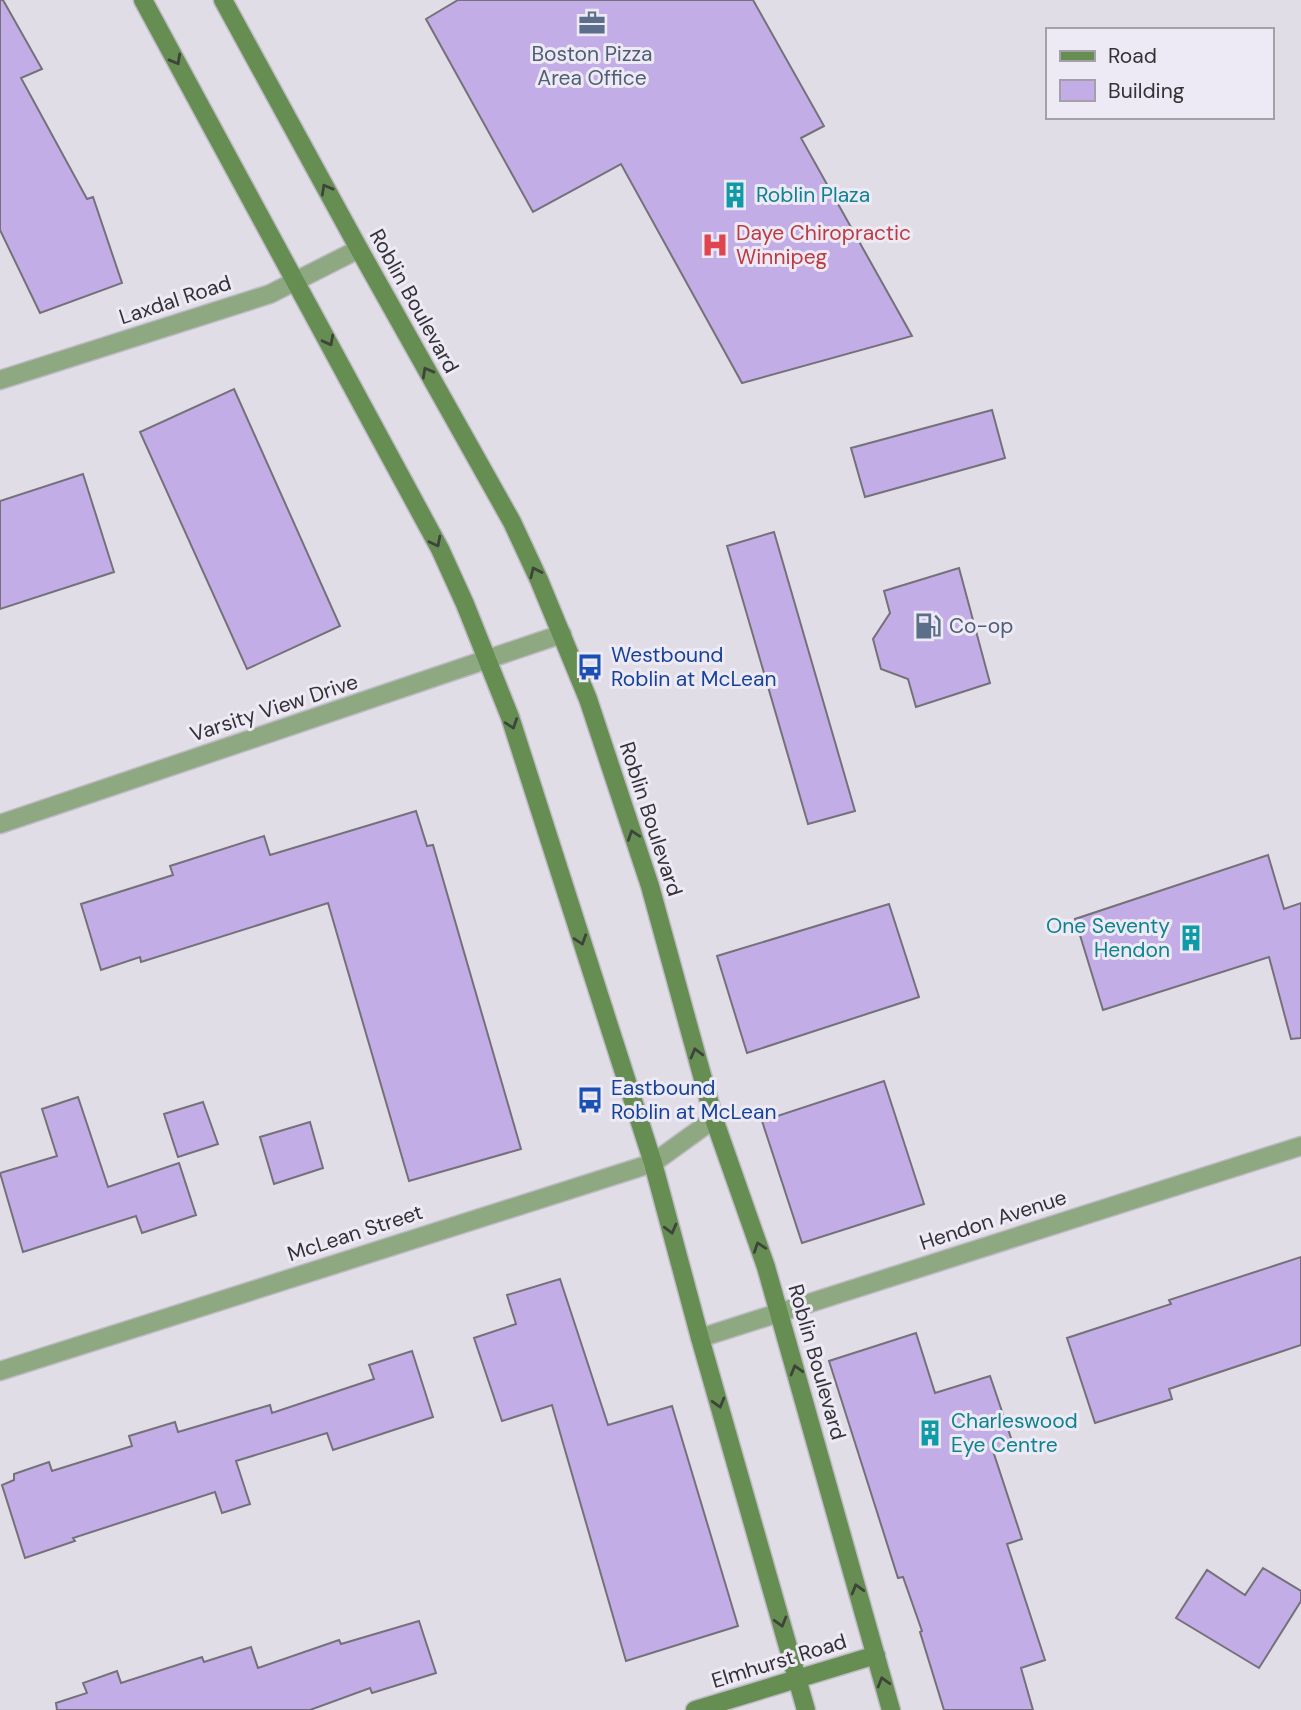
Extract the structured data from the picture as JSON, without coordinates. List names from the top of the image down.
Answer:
{
  "streets": {
    "main road": ["Roblin Boulevard", "Elmhurst Road"],
    "street": [
      "Laxdal Road",
      "Varsity View Drive",
      "Hendon Avenue",
      "McLean Street"
    ]
  },
  "crossings": [
    ["Laxdal Road", "Roblin Boulevard"],
    ["Roblin Boulevard", "Varsity View Drive"],
    ["Roblin Boulevard", "Hendon Avenue"],
    ["Roblin Boulevard", "McLean Street"],
    ["Roblin Boulevard", "Elmhurst Road"]
  ],
  "places": {
    "office": ["Boston Pizza Area Office"],
    "building": ["Roblin Plaza", "One Seventy Hendon", "Charleswood Eye Centre"],
    "hospital": ["Daye Chiropractic Winnipeg"],
    "fuel station": ["Co-op"],
    "bus stop": ["Westbound Roblin at McLean", "Eastbound Roblin at McLean"]
  },
  "legend": ["Road", "Building"]
}
